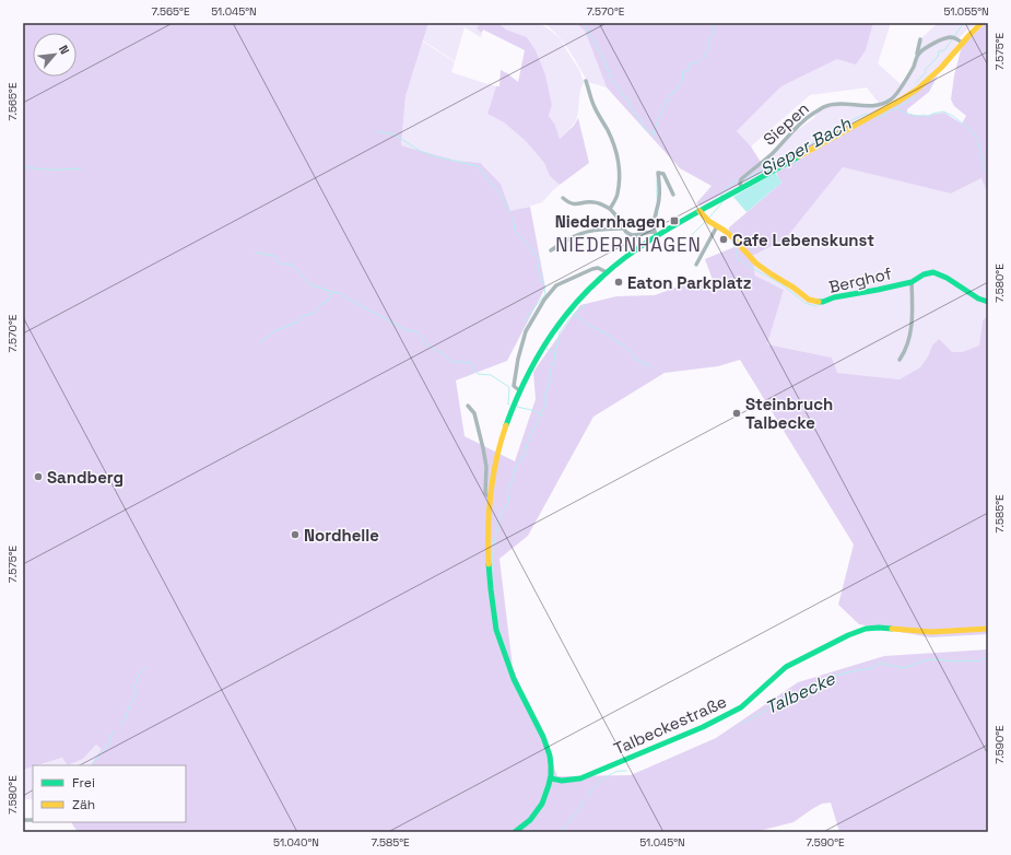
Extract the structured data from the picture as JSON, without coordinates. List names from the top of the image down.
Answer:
{
  "streets": {
    "main road": ["Berghof", "Talbeckestraße"],
    "street": ["Siepen"]
  },
  "districts": ["NIEDERNHAGEN"],
  "water": ["Sieper Bach", "Talbecke"],
  "places": {
    "transit": ["Niedernhagen"],
    "other": [
      "Cafe Lebenskunst",
      "Eaton Parkplatz",
      "Steinbruch Talbecke",
      "Sandberg",
      "Nordhelle"
    ]
  },
  "legend": ["Frei", "Zäh"],
  "north": "top right",
  "coordinates": [
    "7.565°E",
    "51.045°N",
    "7.570°E",
    "51.055°N",
    "7.575°E",
    "7.580°E",
    "7.585°E",
    "7.590°E",
    "51.040°N"
  ]
}
